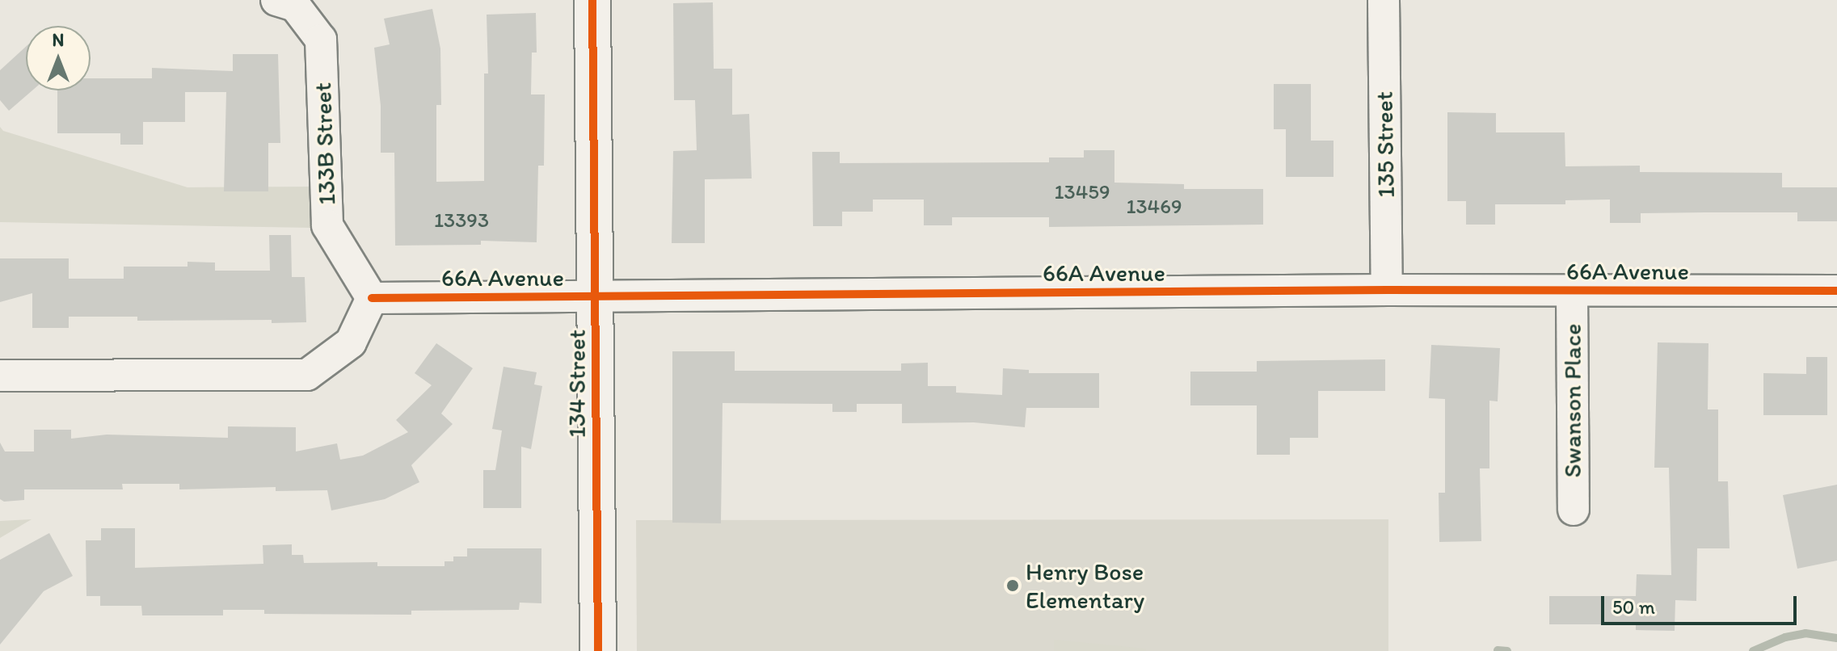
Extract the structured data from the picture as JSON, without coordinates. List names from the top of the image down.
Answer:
{
  "streets": {
    "street": [
      "133B Street",
      "135 Street",
      "66A Avenue",
      "134 Street",
      "Swanson Place"
    ]
  },
  "crossings": [
    ["133B Street", "66A Avenue"],
    ["135 Street", "66A Avenue"],
    ["66A Avenue", "134 Street"],
    ["66A Avenue", "Swanson Place"]
  ],
  "places": ["Henry Bose Elementary"],
  "house_numbers": ["13459", "13469", "13393"],
  "scale_bar": "50 m",
  "north": "top"
}
